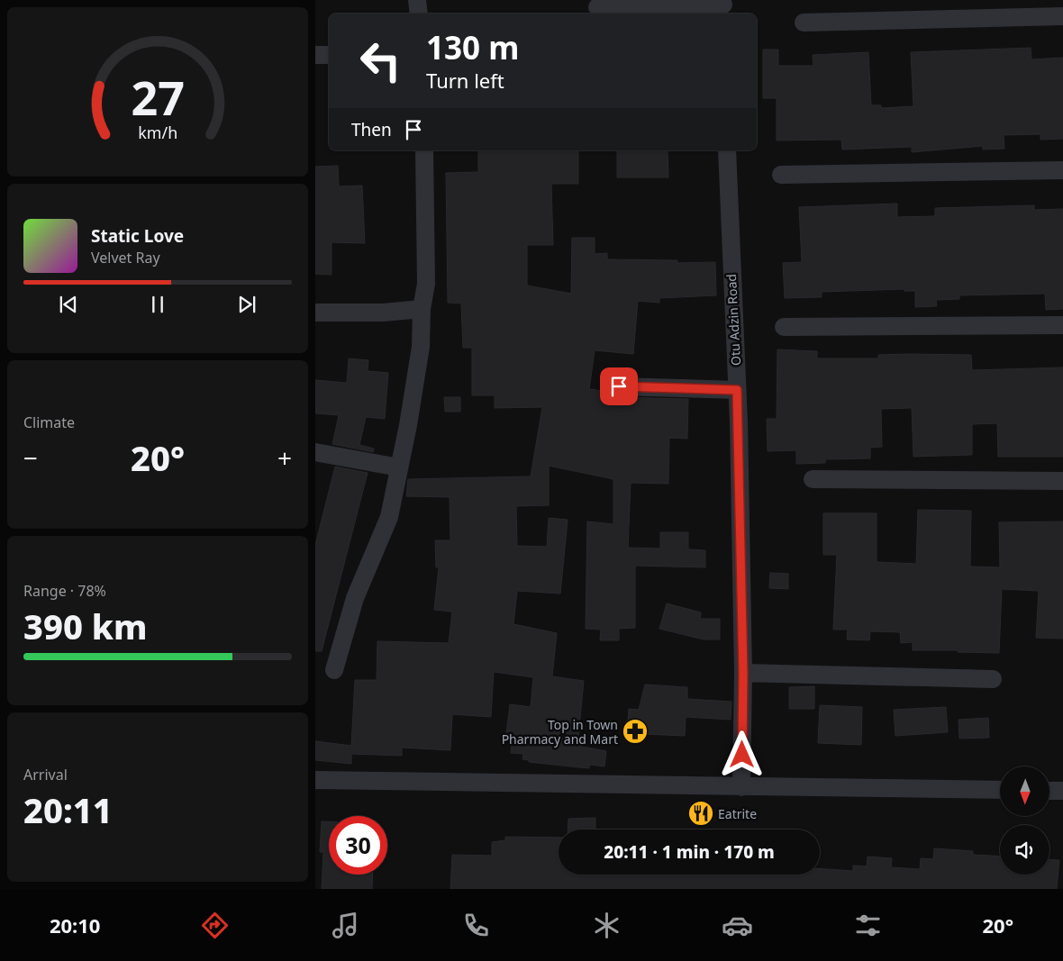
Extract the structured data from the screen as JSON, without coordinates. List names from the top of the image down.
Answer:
{
  "streets": {
    "street": ["Otu Adzin Road"]
  },
  "places": {
    "pharmacy": ["Top in Town Pharmacy and Mart"],
    "restaurant": ["Eatrite"]
  },
  "north": "bottom",
  "page": {
    "turn": ["130 m", "Turn left"],
    "then": "Then",
    "song": ["Static Love", "Velvet Ray"],
    "tile": [
      "Climate",
      ["Range · 78%", "390 km"],
      ["Arrival", "20:11"]
    ],
    "heat": ["−", "20°", "+"],
    "limit": "30",
    "trip": "20:11 · 1 min · 170 m",
    "tabs": ["20:10", "20°"],
    "gauge": ["27", "km/h"]
  }
}
